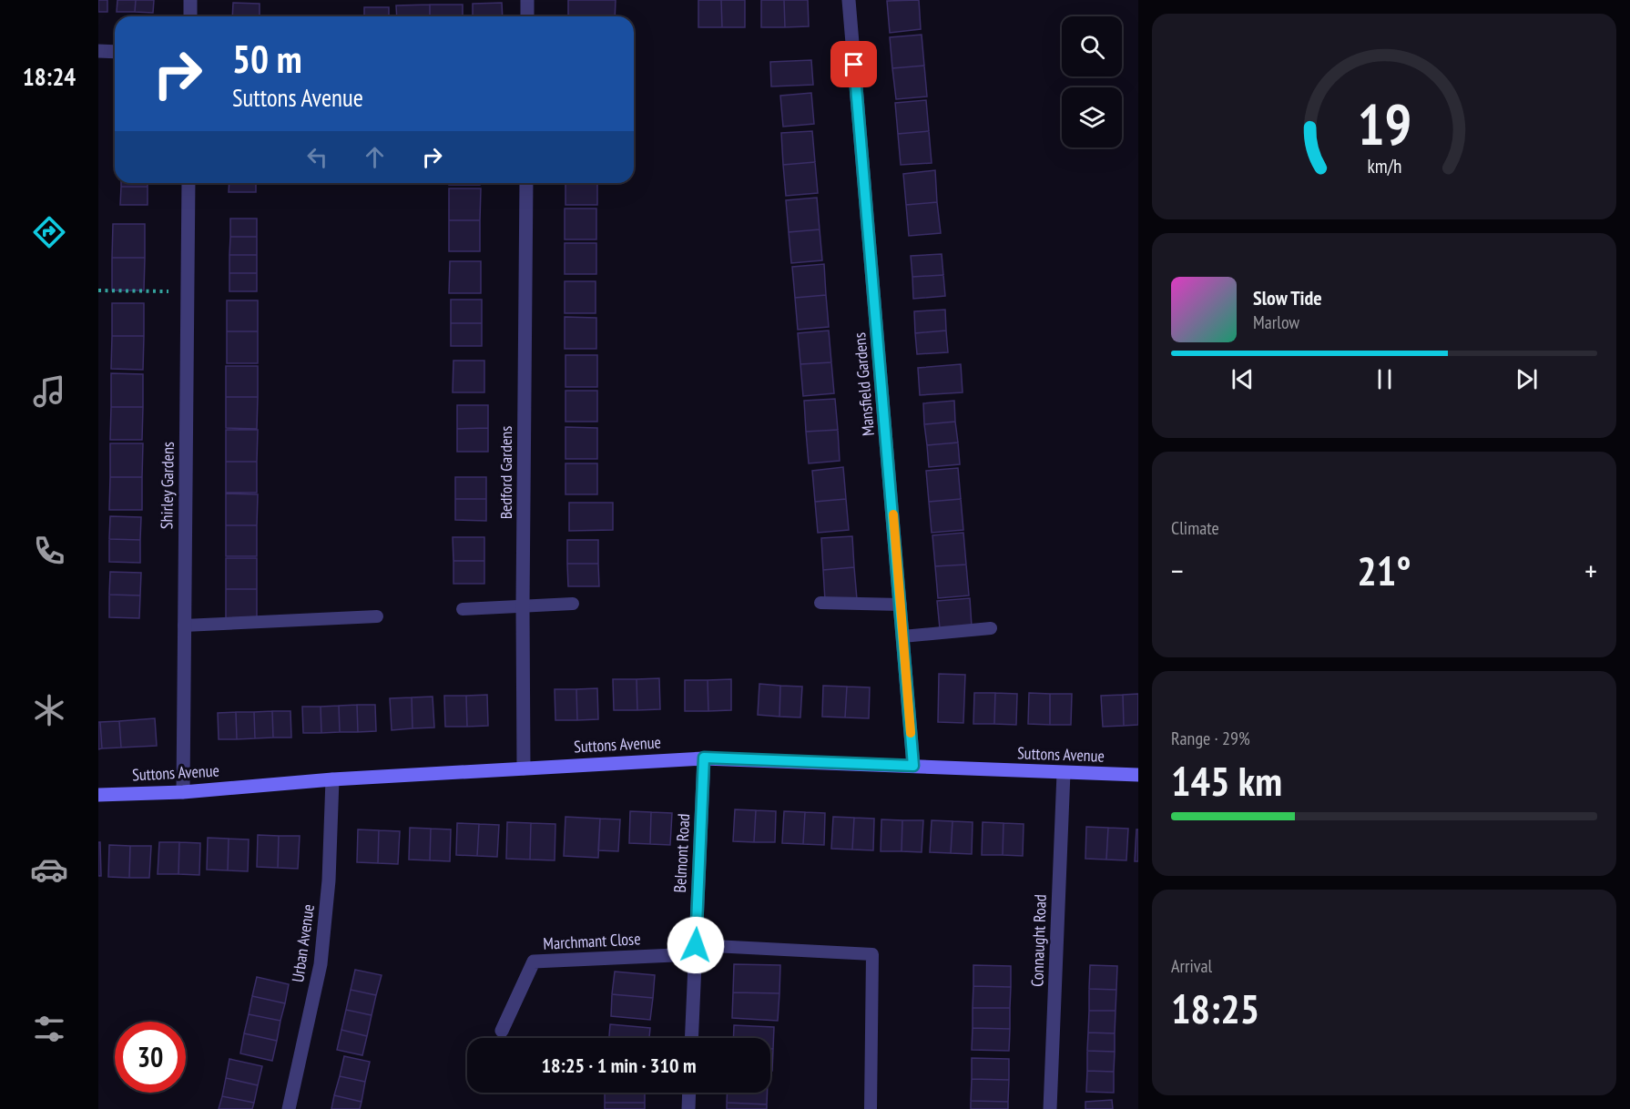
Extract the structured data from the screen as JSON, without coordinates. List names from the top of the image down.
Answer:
{
  "streets": {
    "street": [
      "Mansfield Gardens",
      "Bedford Gardens",
      "Shirley Gardens",
      "Suttons Avenue",
      "Belmont Road",
      "Connaught Road",
      "Marchmant Close",
      "Urban Avenue"
    ]
  },
  "crossings": [
    ["Mansfield Gardens", "Suttons Avenue"],
    ["Bedford Gardens", "Suttons Avenue"],
    ["Shirley Gardens", "Suttons Avenue"],
    ["Suttons Avenue", "Belmont Road"],
    ["Suttons Avenue", "Connaught Road"],
    ["Suttons Avenue", "Urban Avenue"],
    ["Belmont Road", "Marchmant Close"]
  ],
  "page": {
    "tabs": "18:24",
    "turn": ["50 m", "Suttons Avenue"],
    "song": ["Slow Tide", "Marlow"],
    "tile": [
      "Climate",
      ["Range · 29%", "145 km"],
      ["Arrival", "18:25"]
    ],
    "heat": ["−", "21°", "+"],
    "limit": "30",
    "trip": "18:25 · 1 min · 310 m",
    "gauge": ["19", "km/h"]
  }
}
